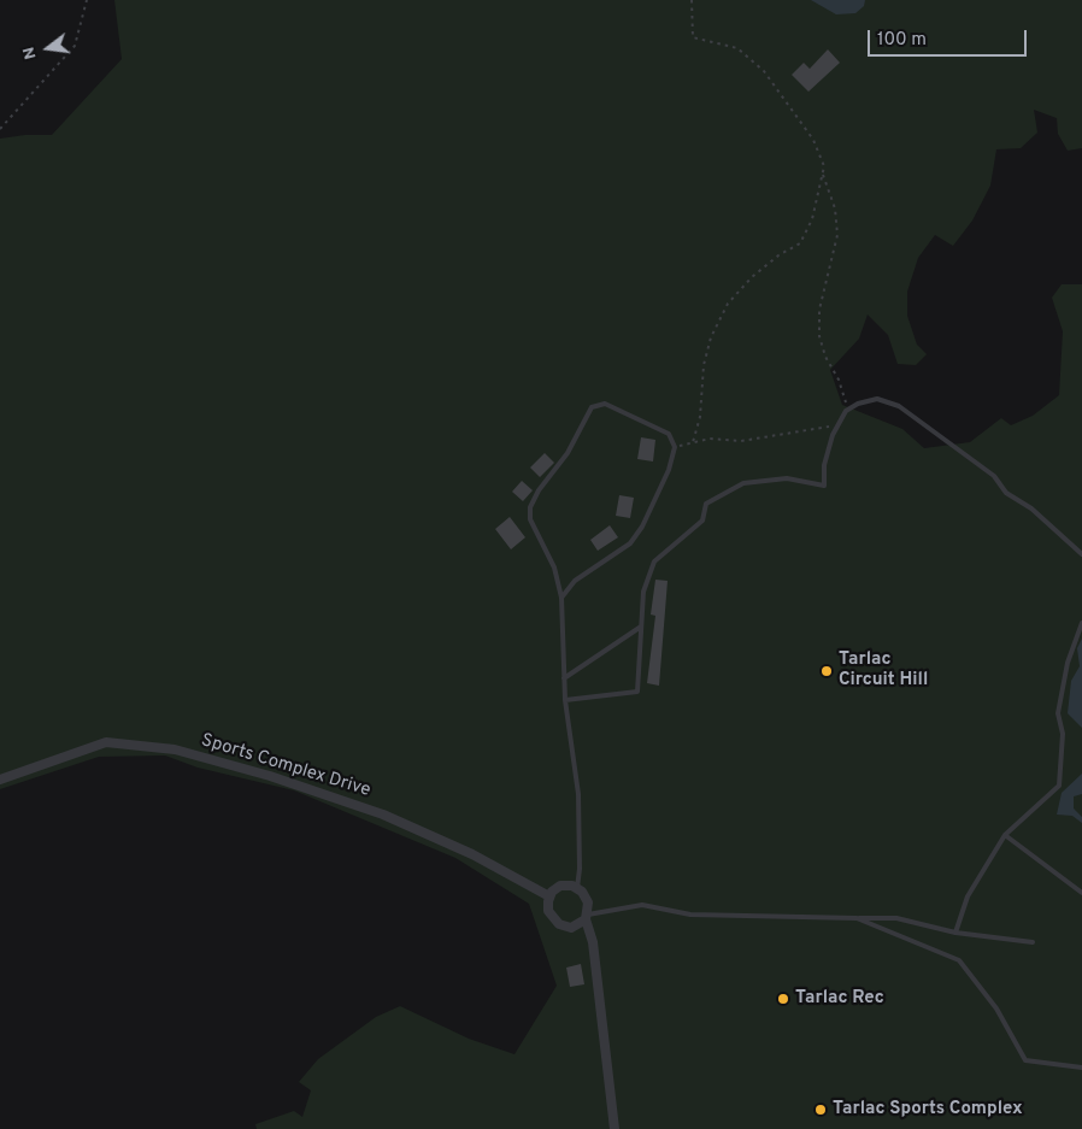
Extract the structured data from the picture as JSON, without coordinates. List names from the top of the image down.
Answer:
{
  "streets": {
    "street": ["Sports Complex Drive"]
  },
  "places": ["Tarlac Circuit Hill", "Tarlac Rec", "Tarlac Sports Complex"],
  "scale_bar": "100 m",
  "north": "left"
}
